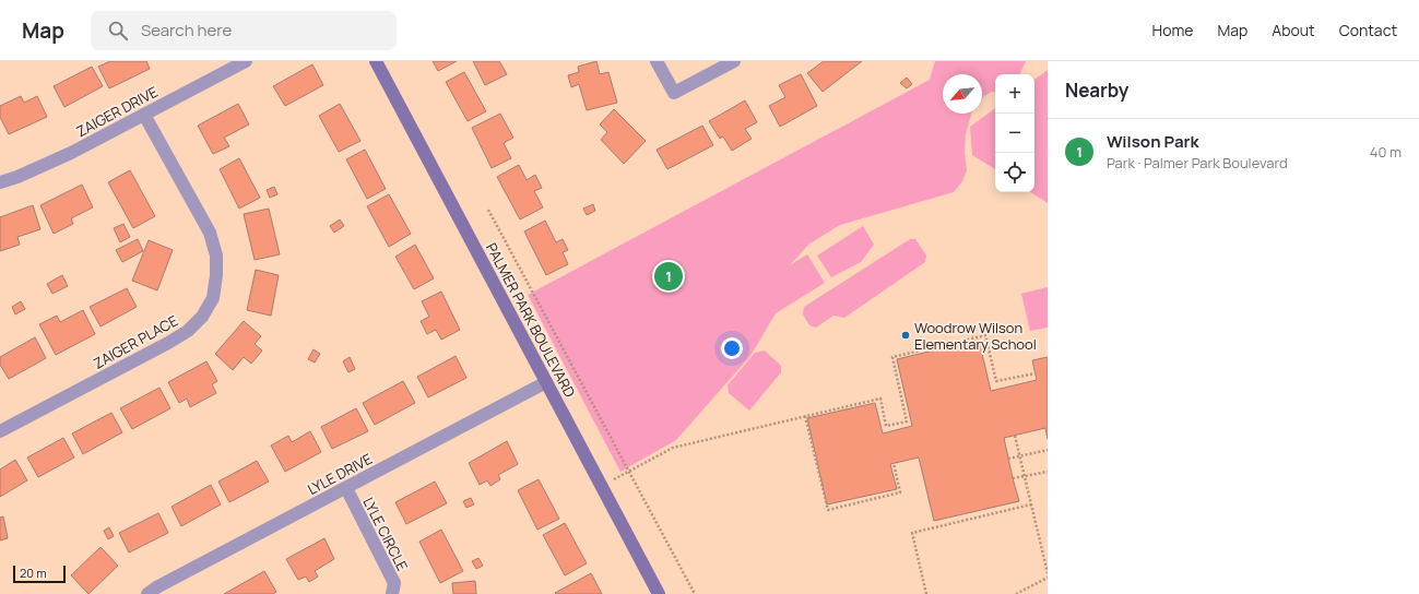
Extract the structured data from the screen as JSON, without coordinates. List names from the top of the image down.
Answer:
{
  "streets": {
    "main road": ["PALMER PARK BOULEVARD"],
    "street": [
      "ZAIGER DRIVE",
      "ZAIGER PLACE",
      "LYLE DRIVE",
      "LYLE CIRCLE"
    ]
  },
  "crossings": [
    ["ZAIGER DRIVE", "ZAIGER PLACE"],
    ["PALMER PARK BOULEVARD", "LYLE DRIVE"],
    ["LYLE DRIVE", "LYLE CIRCLE"]
  ],
  "places": ["Woodrow Wilson Elementary School"],
  "scale_bar": "20 m",
  "north": "bottom left",
  "page": {
    "header": "Map",
    "search": "Search here",
    "nav": [
      "Home",
      "Map",
      "About",
      "Contact"
    ],
    "heading": "Nearby",
    "map_buttons": ["+", "−"],
    "list": [
      {
        "mark": "1",
        "name": "Wilson Park",
        "note": "Park · Palmer Park Boulevard",
        "value": "40 m"
      }
    ],
    "pins": "1",
    "scale": "20 m"
  }
}
